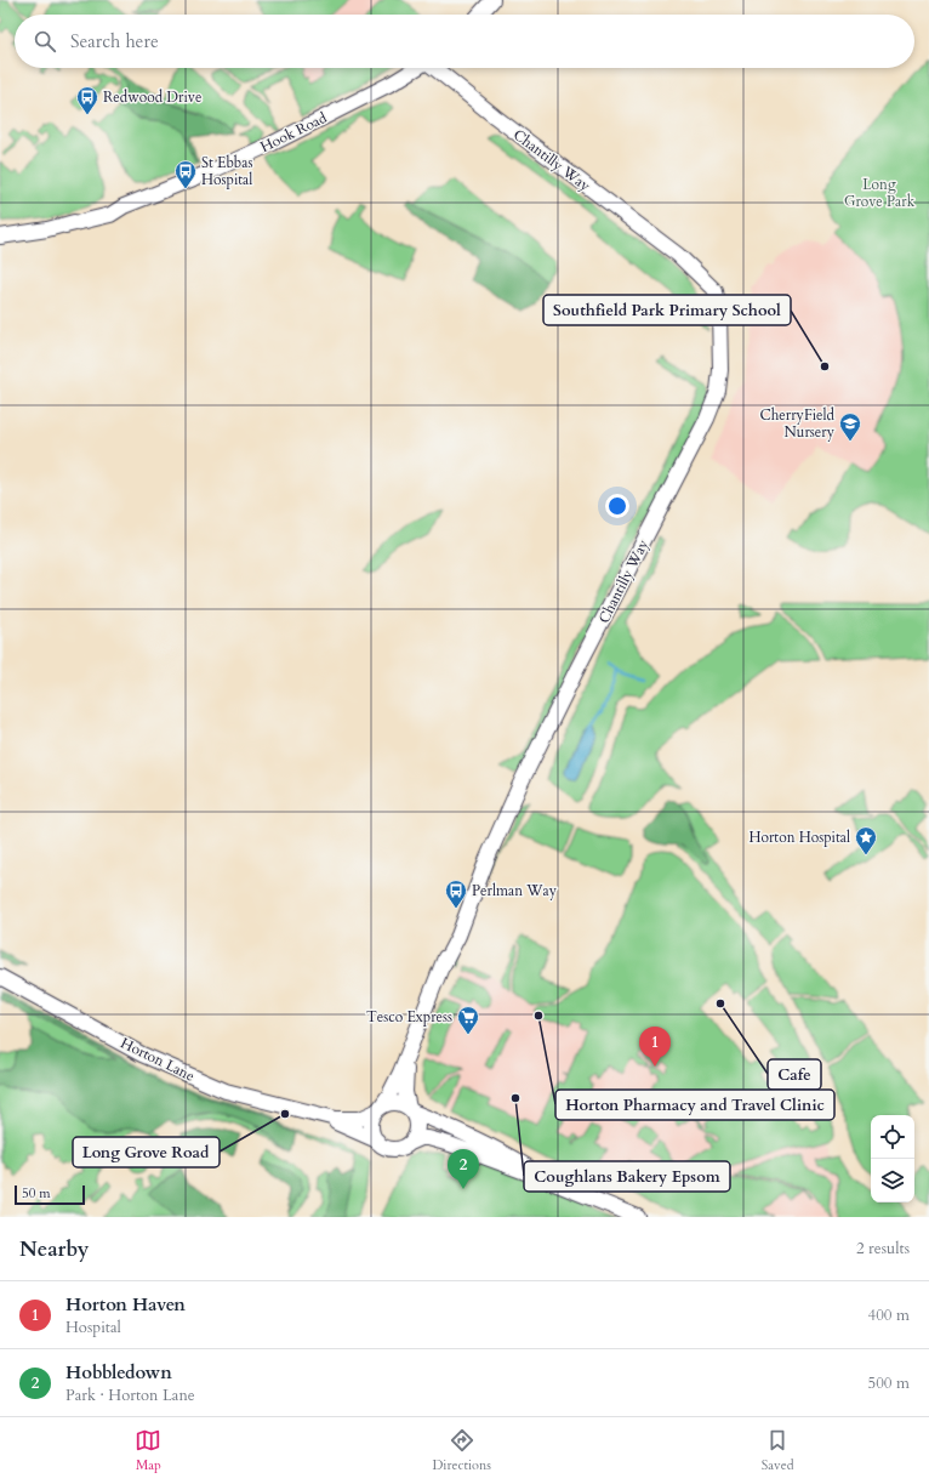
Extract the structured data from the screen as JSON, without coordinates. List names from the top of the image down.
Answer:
{
  "streets": {
    "street": ["Hook Road", "Chantilly Way", "Horton Lane"]
  },
  "crossings": [
    ["Chantilly Way", "Horton Lane"]
  ],
  "parks": ["Long Grove Park"],
  "places": {
    "bus stop": ["Redwood Drive", "St Ebbas Hospital", "Perlman Way"],
    "other": [
      "Southfield Park Primary School",
      "Cafe",
      "Horton Pharmacy and Travel Clinic",
      "Coughlans Bakery Epsom",
      "Long Grove Road"
    ],
    "school or university": ["CherryField Nursery"],
    "place": ["Horton Hospital"],
    "supermarket": ["Tesco Express"]
  },
  "scale_bar": "50 m",
  "page": {
    "search": "Search here",
    "pins": ["1", "2"],
    "scale": "50 m",
    "heading": ["Nearby", "2 results"],
    "list": [
      {
        "mark": "1",
        "name": "Horton Haven",
        "note": "Hospital",
        "value": "400 m"
      },
      {
        "mark": "2",
        "name": "Hobbledown",
        "note": "Park · Horton Lane",
        "value": "500 m"
      }
    ],
    "nav": ["Map", "Directions", "Saved"]
  }
}
